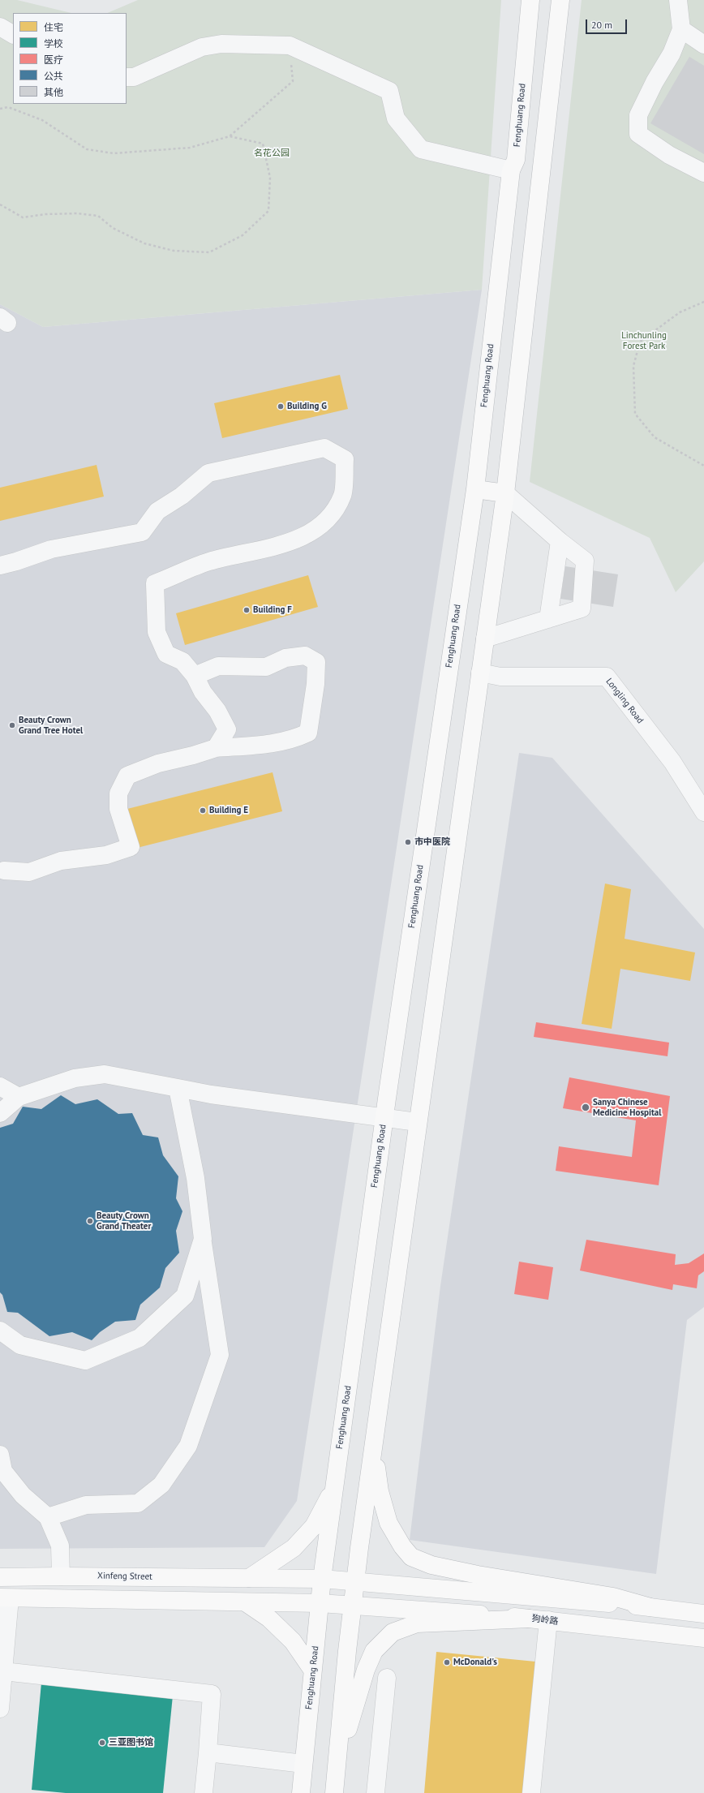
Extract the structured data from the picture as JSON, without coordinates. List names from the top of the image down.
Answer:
{
  "streets": {
    "main road": ["Fenghuang Road", "Xinfeng Street", "狗岭路"],
    "street": ["Longling Road"]
  },
  "crossings": [
    ["Fenghuang Road", "Xinfeng Street"],
    ["Fenghuang Road", "狗岭路"]
  ],
  "parks": ["名花公园", "Linchunling Forest Park"],
  "places": [
    "Building G",
    "Building F",
    "Beauty Crown Grand Tree Hotel",
    "Building E",
    "市中医院",
    "Sanya Chinese Medicine Hospital",
    "Beauty Crown Grand Theater",
    "McDonald's",
    "三亚图书馆"
  ],
  "legend": [
    "住宅",
    "学校",
    "医疗",
    "公共",
    "其他"
  ],
  "scale_bar": "20 m"
}
